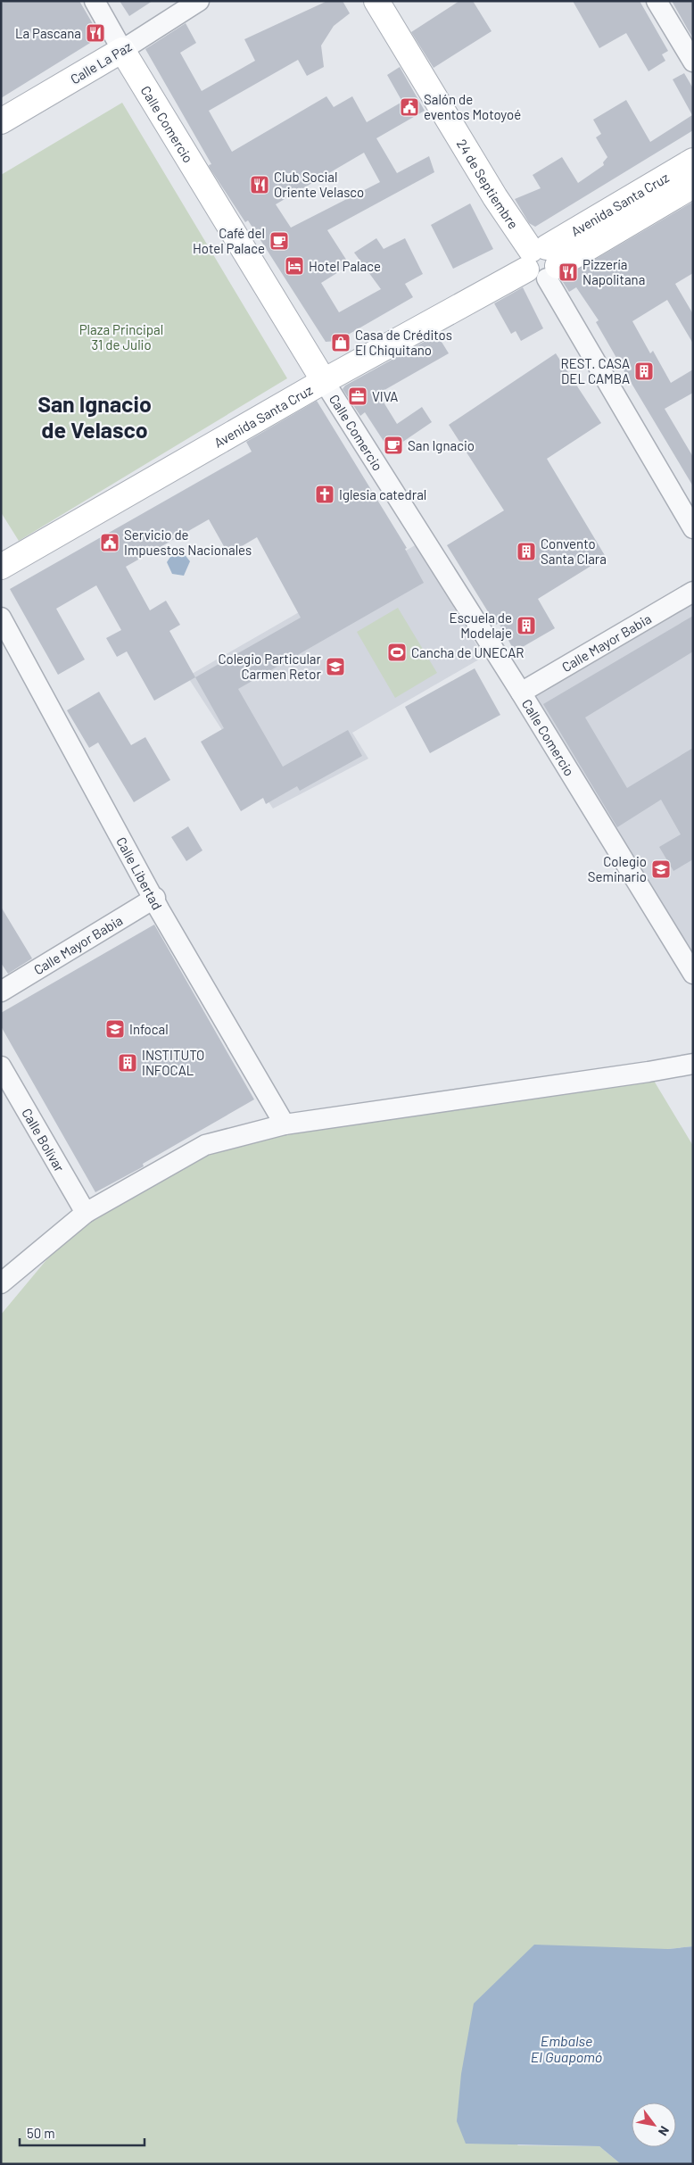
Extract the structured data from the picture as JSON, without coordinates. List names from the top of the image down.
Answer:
{
  "streets": {
    "main road": [
      "Calle La Paz",
      "Calle Comercio",
      "24 de Septiembre",
      "Avenida Santa Cruz"
    ],
    "street": ["Calle Mayor Babia", "Calle Libertad", "Calle Bolívar"]
  },
  "crossings": [
    ["Calle La Paz", "Calle Comercio"],
    ["Calle Comercio", "Avenida Santa Cruz"],
    ["Calle Comercio", "Calle Mayor Babia"],
    ["24 de Septiembre", "Avenida Santa Cruz"],
    ["Calle Mayor Babia", "Calle Libertad"]
  ],
  "districts": ["San Ignacio de Velasco"],
  "water": ["Embalse El Guapomó"],
  "parks": ["Plaza Principal 31 de Julio"],
  "places": {
    "restaurant": ["La Pascana", "Club Social Oriente Velasco", "Pizzería Napolitana"],
    "public building": ["Salón de eventos Motoyoé", "Servicio de Impuestos Nacionales"],
    "cafe": ["Café del Hotel Palace", "San Ignacio"],
    "hotel": ["Hotel Palace"],
    "shop": ["Casa de Créditos El Chiquitano"],
    "building": [
      "REST. CASA DEL CAMBA",
      "Convento Santa Clara",
      "Escuela de Modelaje",
      "INSTITUTO INFOCAL"
    ],
    "office": ["VIVA"],
    "church": ["Iglesia catedral"],
    "sports": ["Cancha de UNECAR"],
    "school or university": ["Colegio Particular Carmen Retor", "Colegio Seminario", "Infocal"]
  },
  "scale_bar": "50 m",
  "north": "bottom right"
}
